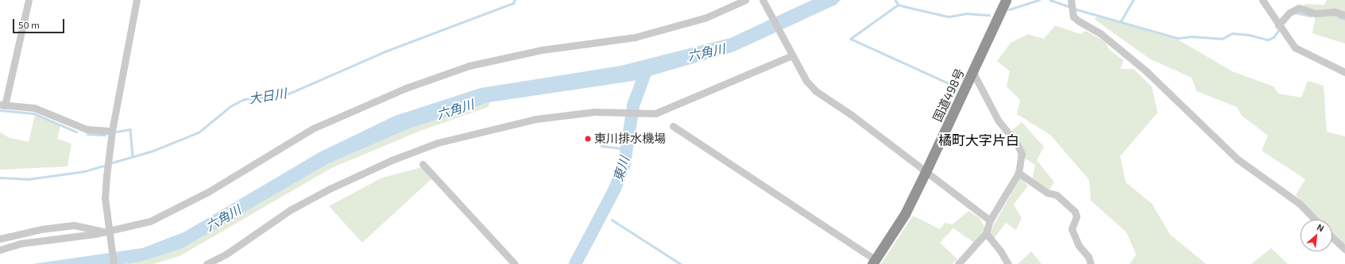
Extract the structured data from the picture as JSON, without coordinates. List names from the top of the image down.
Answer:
{
  "streets": {
    "highway": ["国道498号"]
  },
  "districts": ["橘町大字片白"],
  "water": ["六角川", "大日川", "東川"],
  "places": ["東川排水機場"],
  "scale_bar": "50 m",
  "north": "top right"
}
